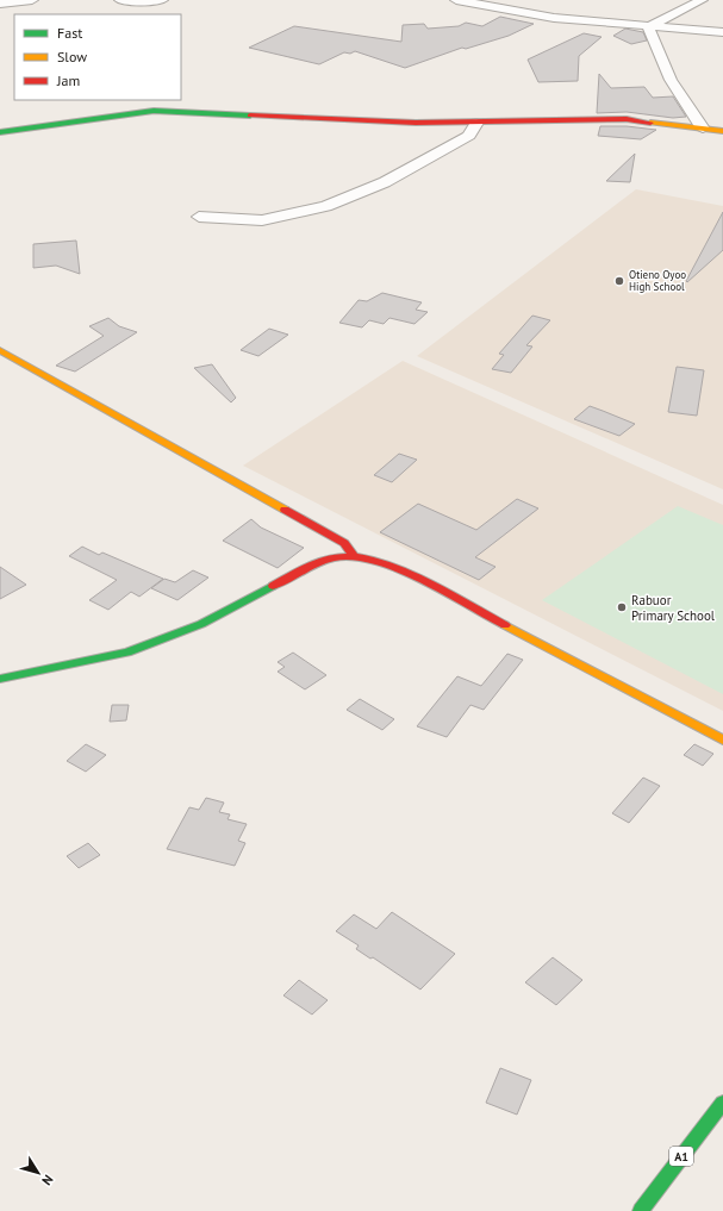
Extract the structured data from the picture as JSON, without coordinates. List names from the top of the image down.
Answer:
{
  "streets": {
    "main road": ["A1"]
  },
  "places": ["Otieno Oyoo High School", "Rabuor Primary School"],
  "legend": ["Fast", "Slow", "Jam"],
  "north": "bottom right"
}
